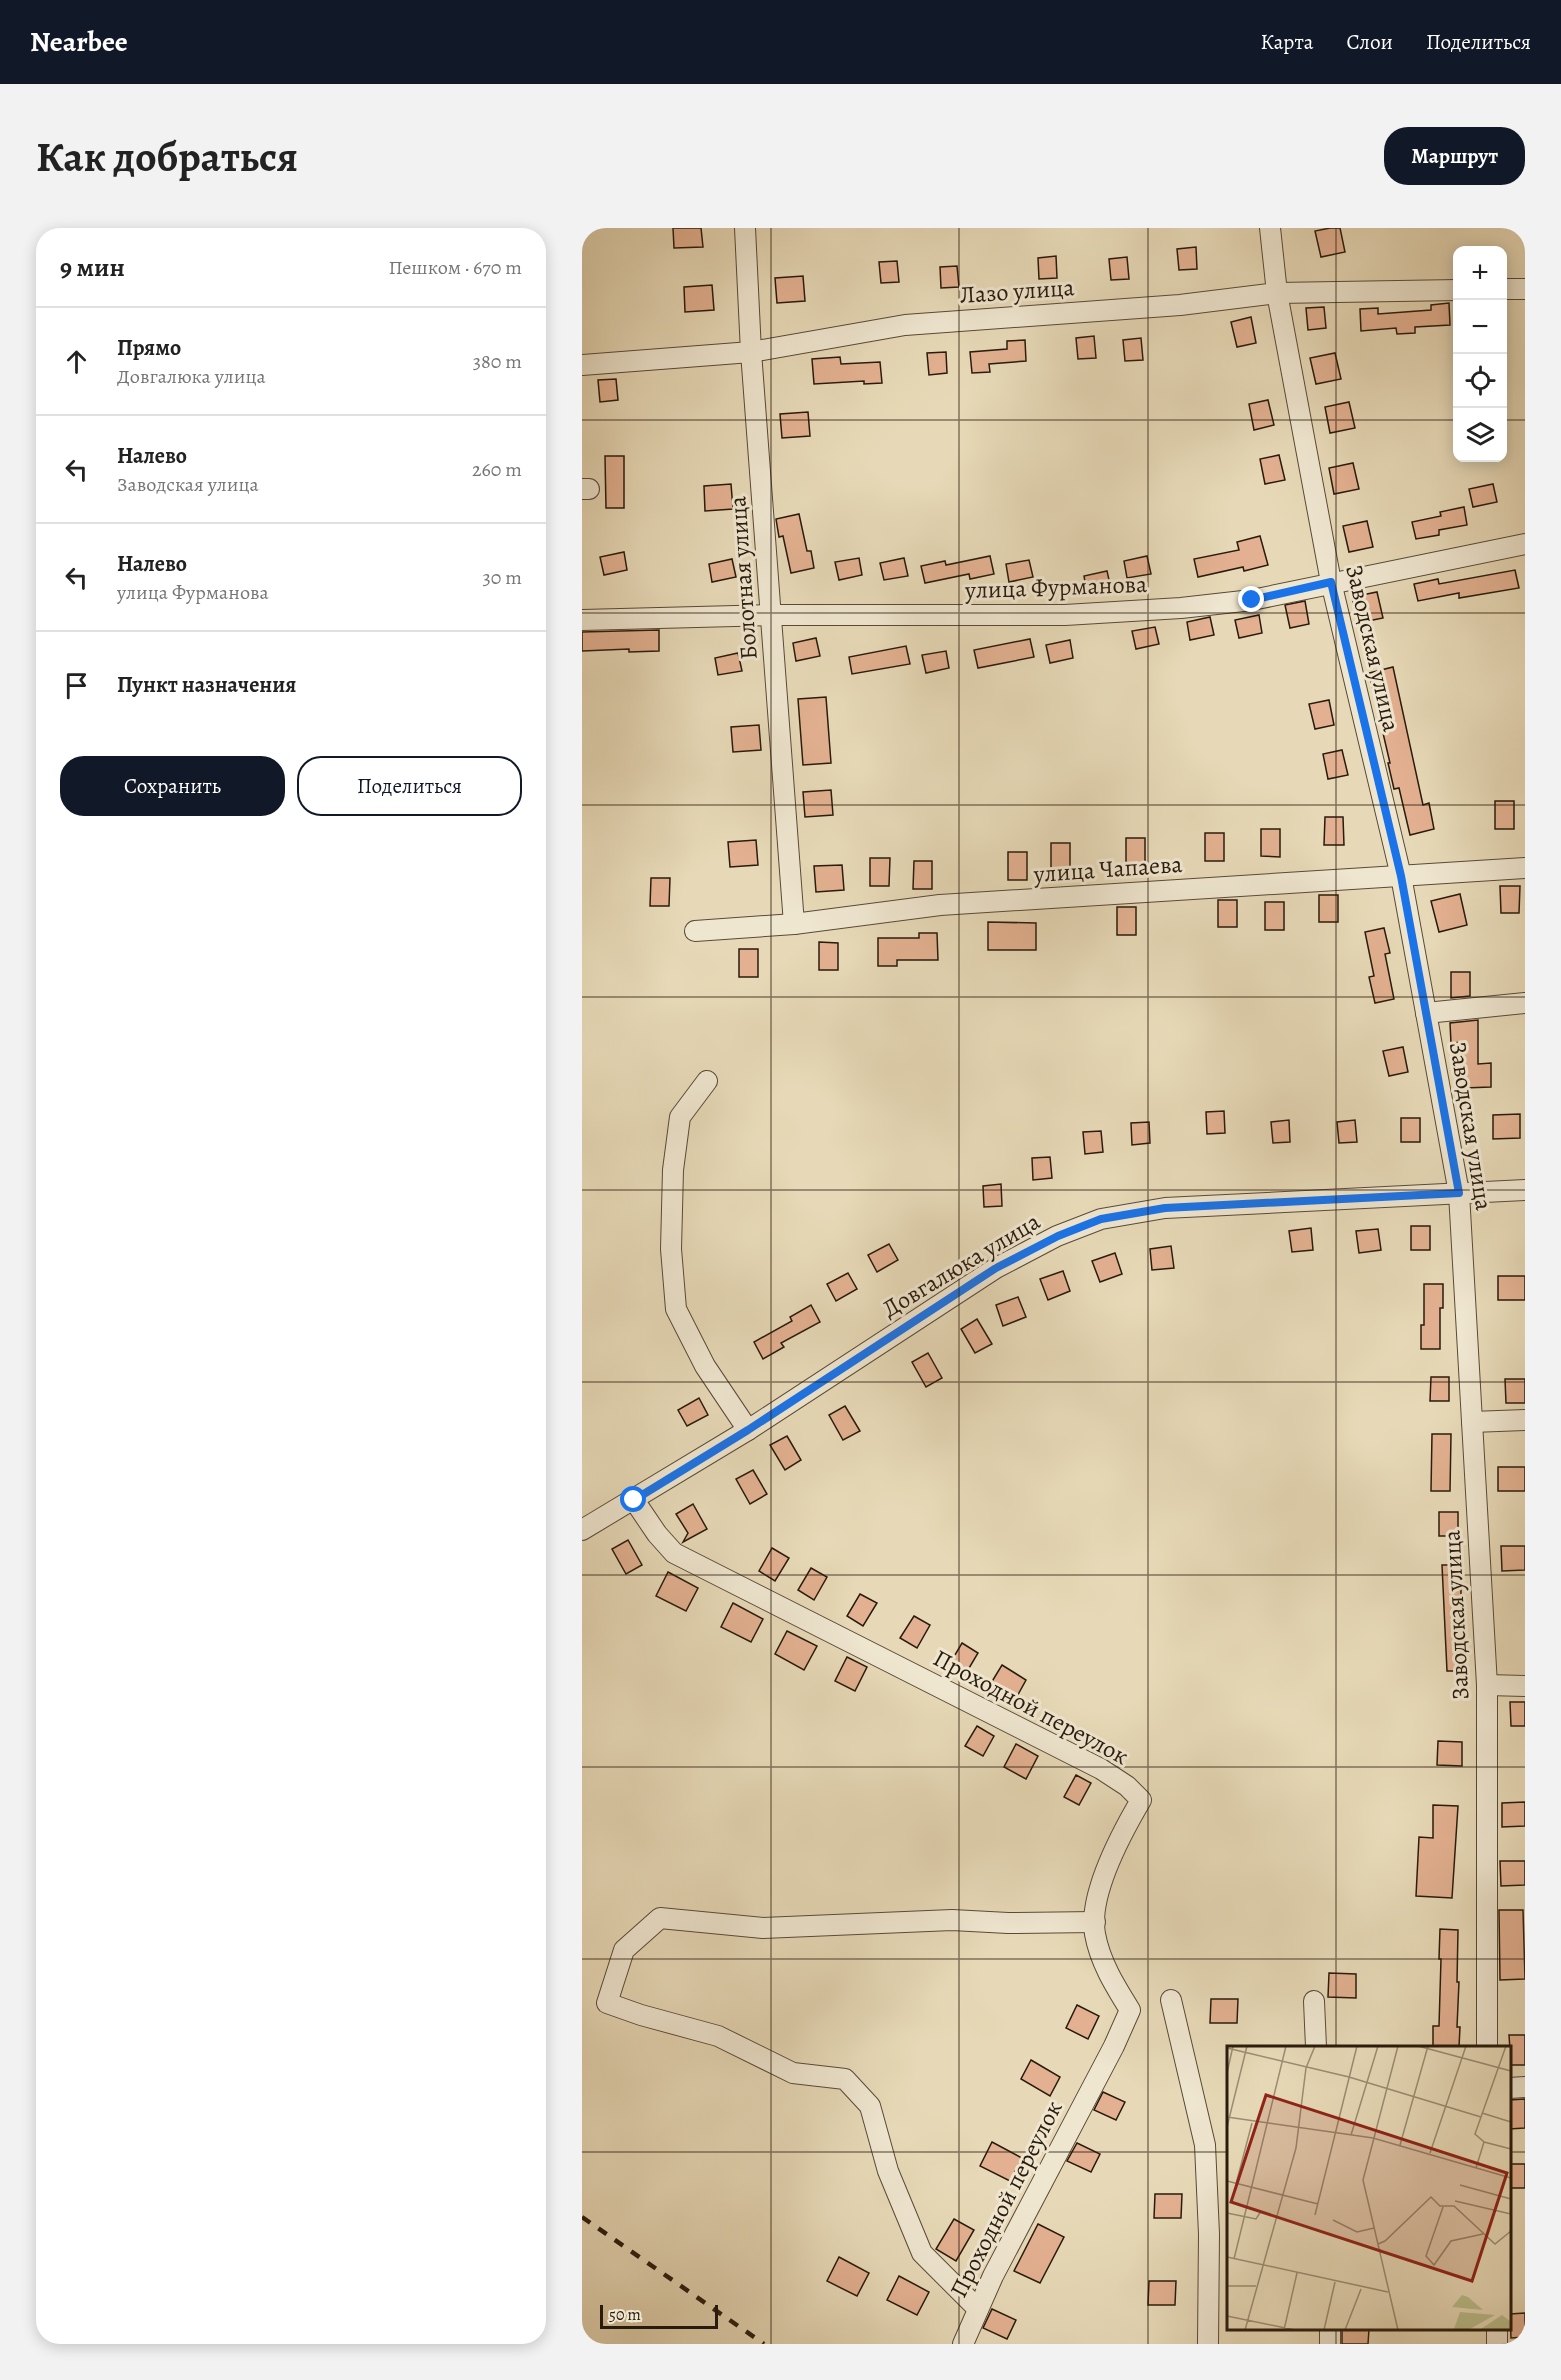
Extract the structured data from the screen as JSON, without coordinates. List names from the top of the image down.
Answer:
{
  "streets": {
    "street": [
      "Лазо улица",
      "Болотная улица",
      "улица Фурманова",
      "Заводская улица",
      "улица Чапаева",
      "Довгалюка улица",
      "Проходной переулок"
    ]
  },
  "crossings": [
    ["Лазо улица", "Болотная улица"],
    ["Лазо улица", "Заводская улица"],
    ["Болотная улица", "улица Фурманова"],
    ["Болотная улица", "улица Чапаева"],
    ["улица Фурманова", "Заводская улица"],
    ["Заводская улица", "улица Чапаева"],
    ["Заводская улица", "Довгалюка улица"],
    ["Довгалюка улица", "Проходной переулок"]
  ],
  "scale_bar": "50 m",
  "page": {
    "header": "Nearbee",
    "nav": ["Карта", "Слои", "Поделиться"],
    "buttons": [
      "Маршрут",
      ["Сохранить", "Поделиться"]
    ],
    "title": "Как добраться",
    "heading": ["9 мин", "Пешком · 670 m"],
    "map_buttons": ["+", "−"],
    "list": [
      ["Прямо", "Довгалюка улица", "380 m"],
      ["Налево", "Заводская улица", "260 m"],
      ["Налево", "улица Фурманова", "30 m"],
      "Пункт назначения"
    ],
    "scale": "50 m"
  }
}
